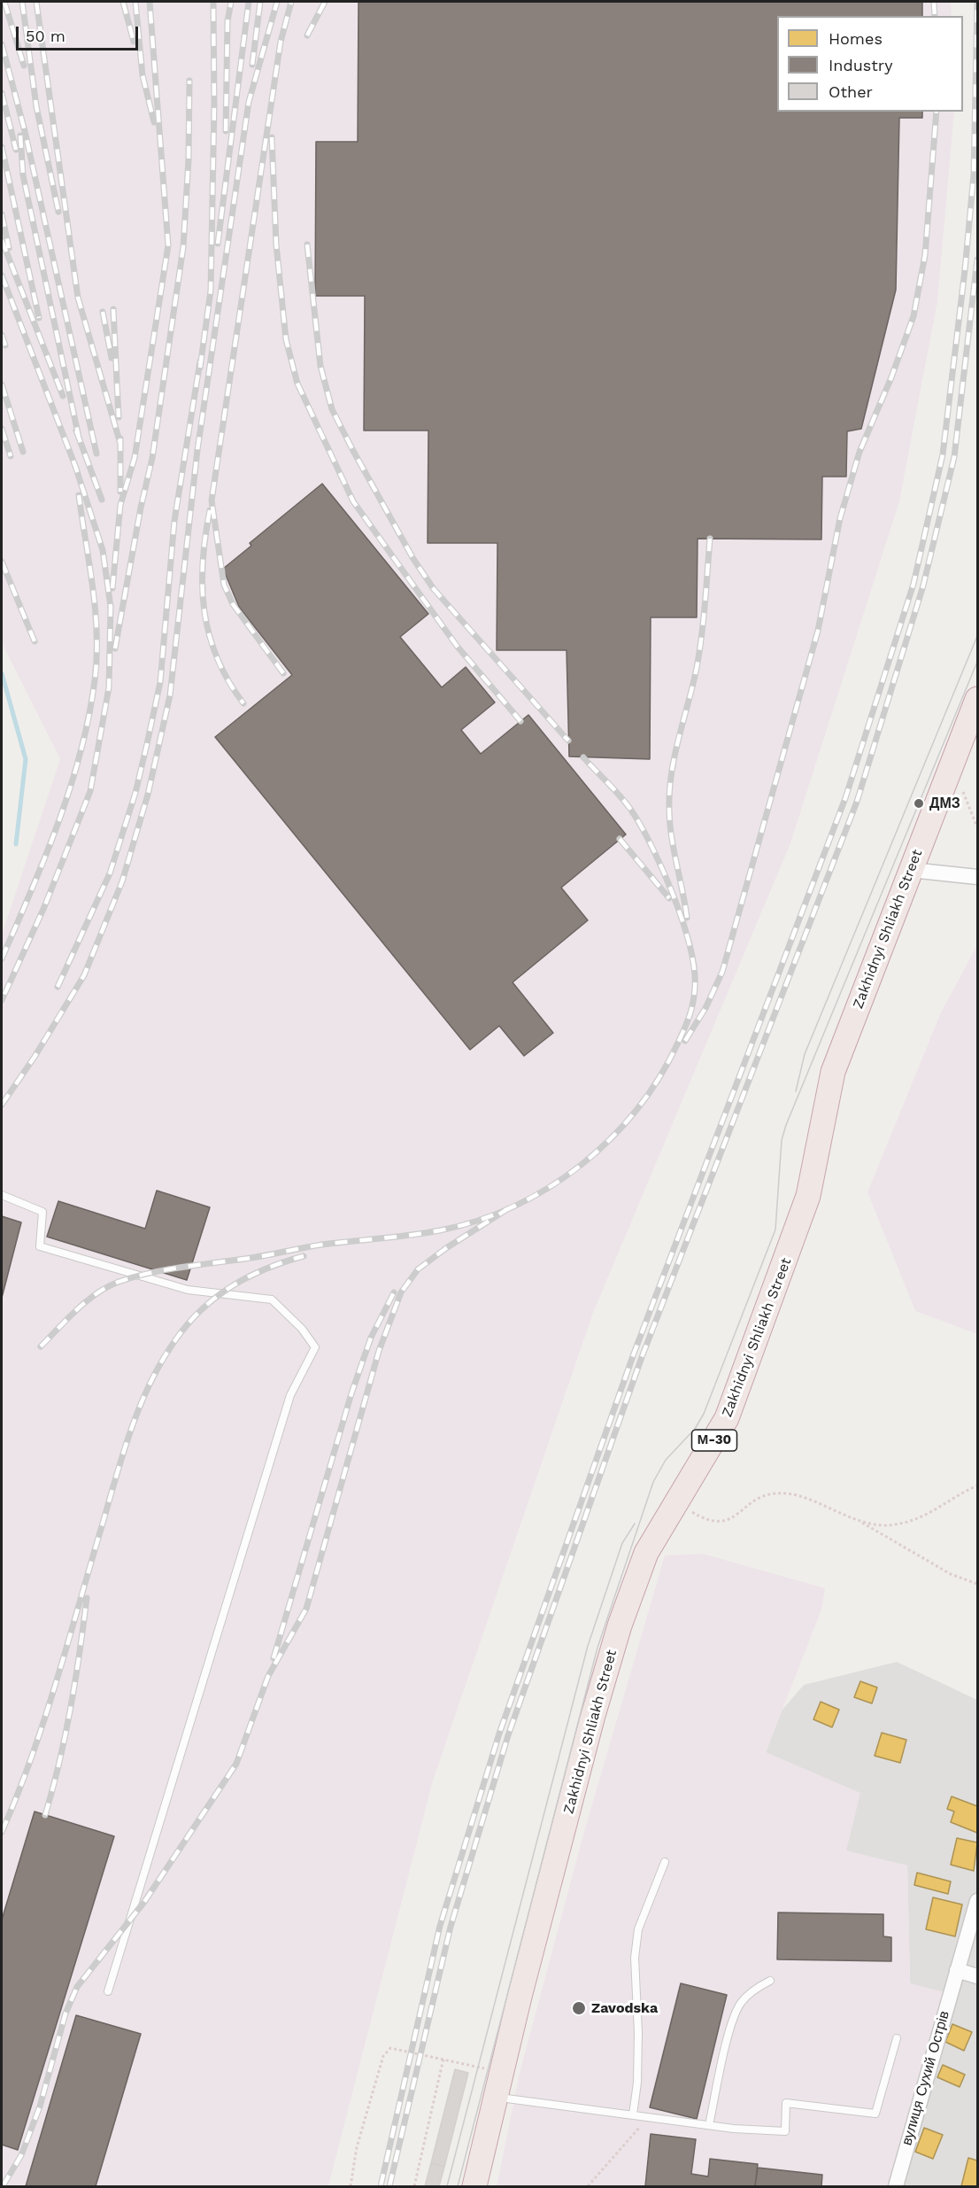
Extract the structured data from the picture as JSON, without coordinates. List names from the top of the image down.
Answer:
{
  "streets": {
    "highway": ["Zakhidnyi Shliakh Street", "М-30"],
    "street": ["вулиця Сухий Острів"]
  },
  "places": ["ДМЗ", "Zavodska"],
  "legend": ["Homes", "Industry", "Other"],
  "scale_bar": "50 m"
}
